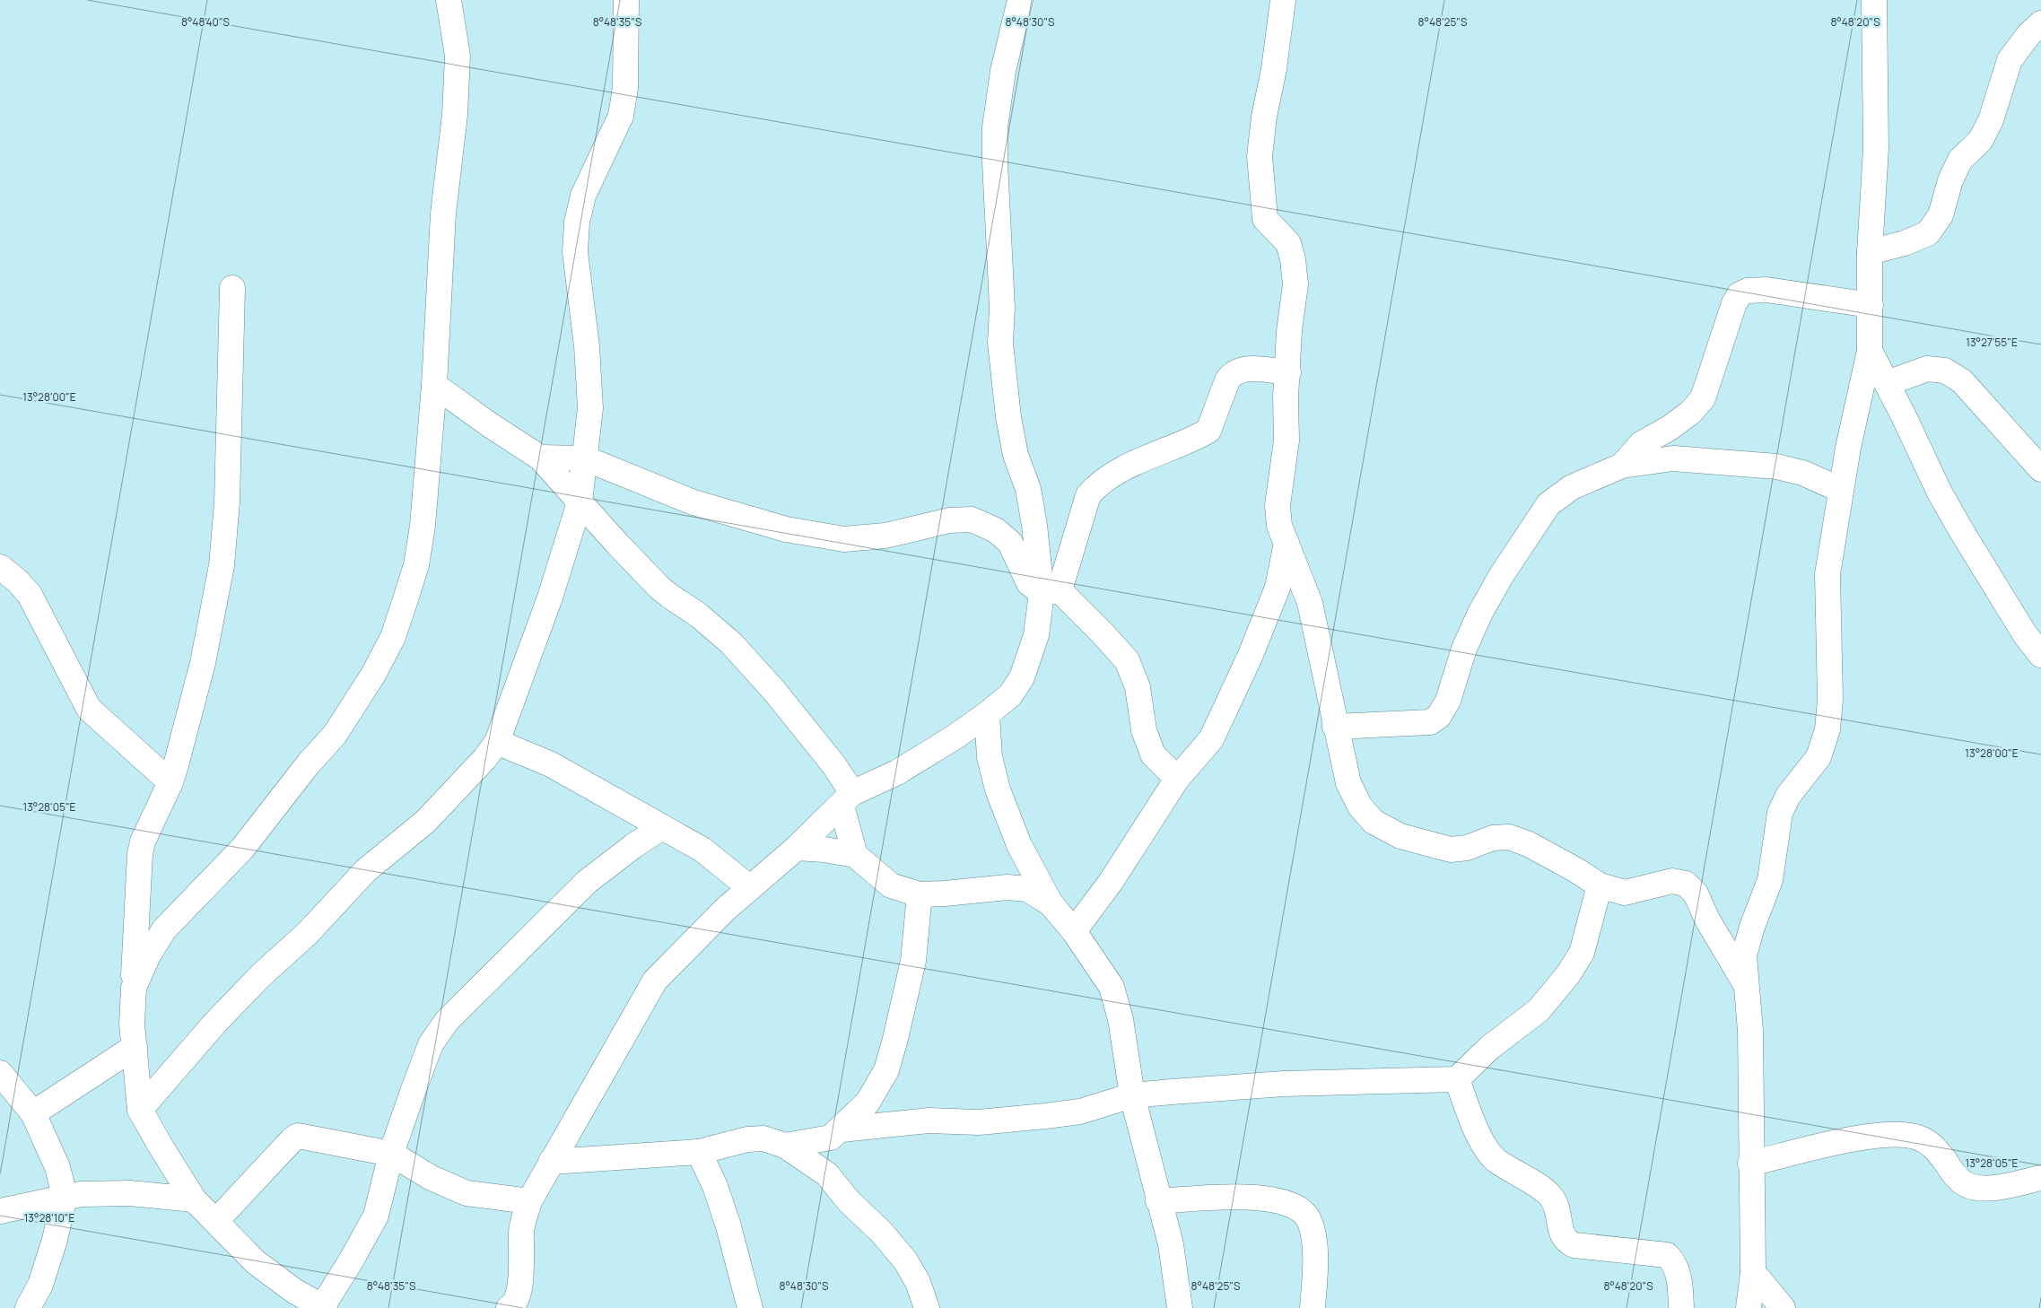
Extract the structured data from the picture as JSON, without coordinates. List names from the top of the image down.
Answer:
{
  "coordinates": [
    "8°48'40\"S",
    "8°48'35\"S",
    "8°48'30\"S",
    "8°48'25\"S",
    "8°48'20\"S",
    "13°27'55\"E",
    "13°28'00\"E",
    "13°28'05\"E",
    "13°28'10\"E"
  ]
}
